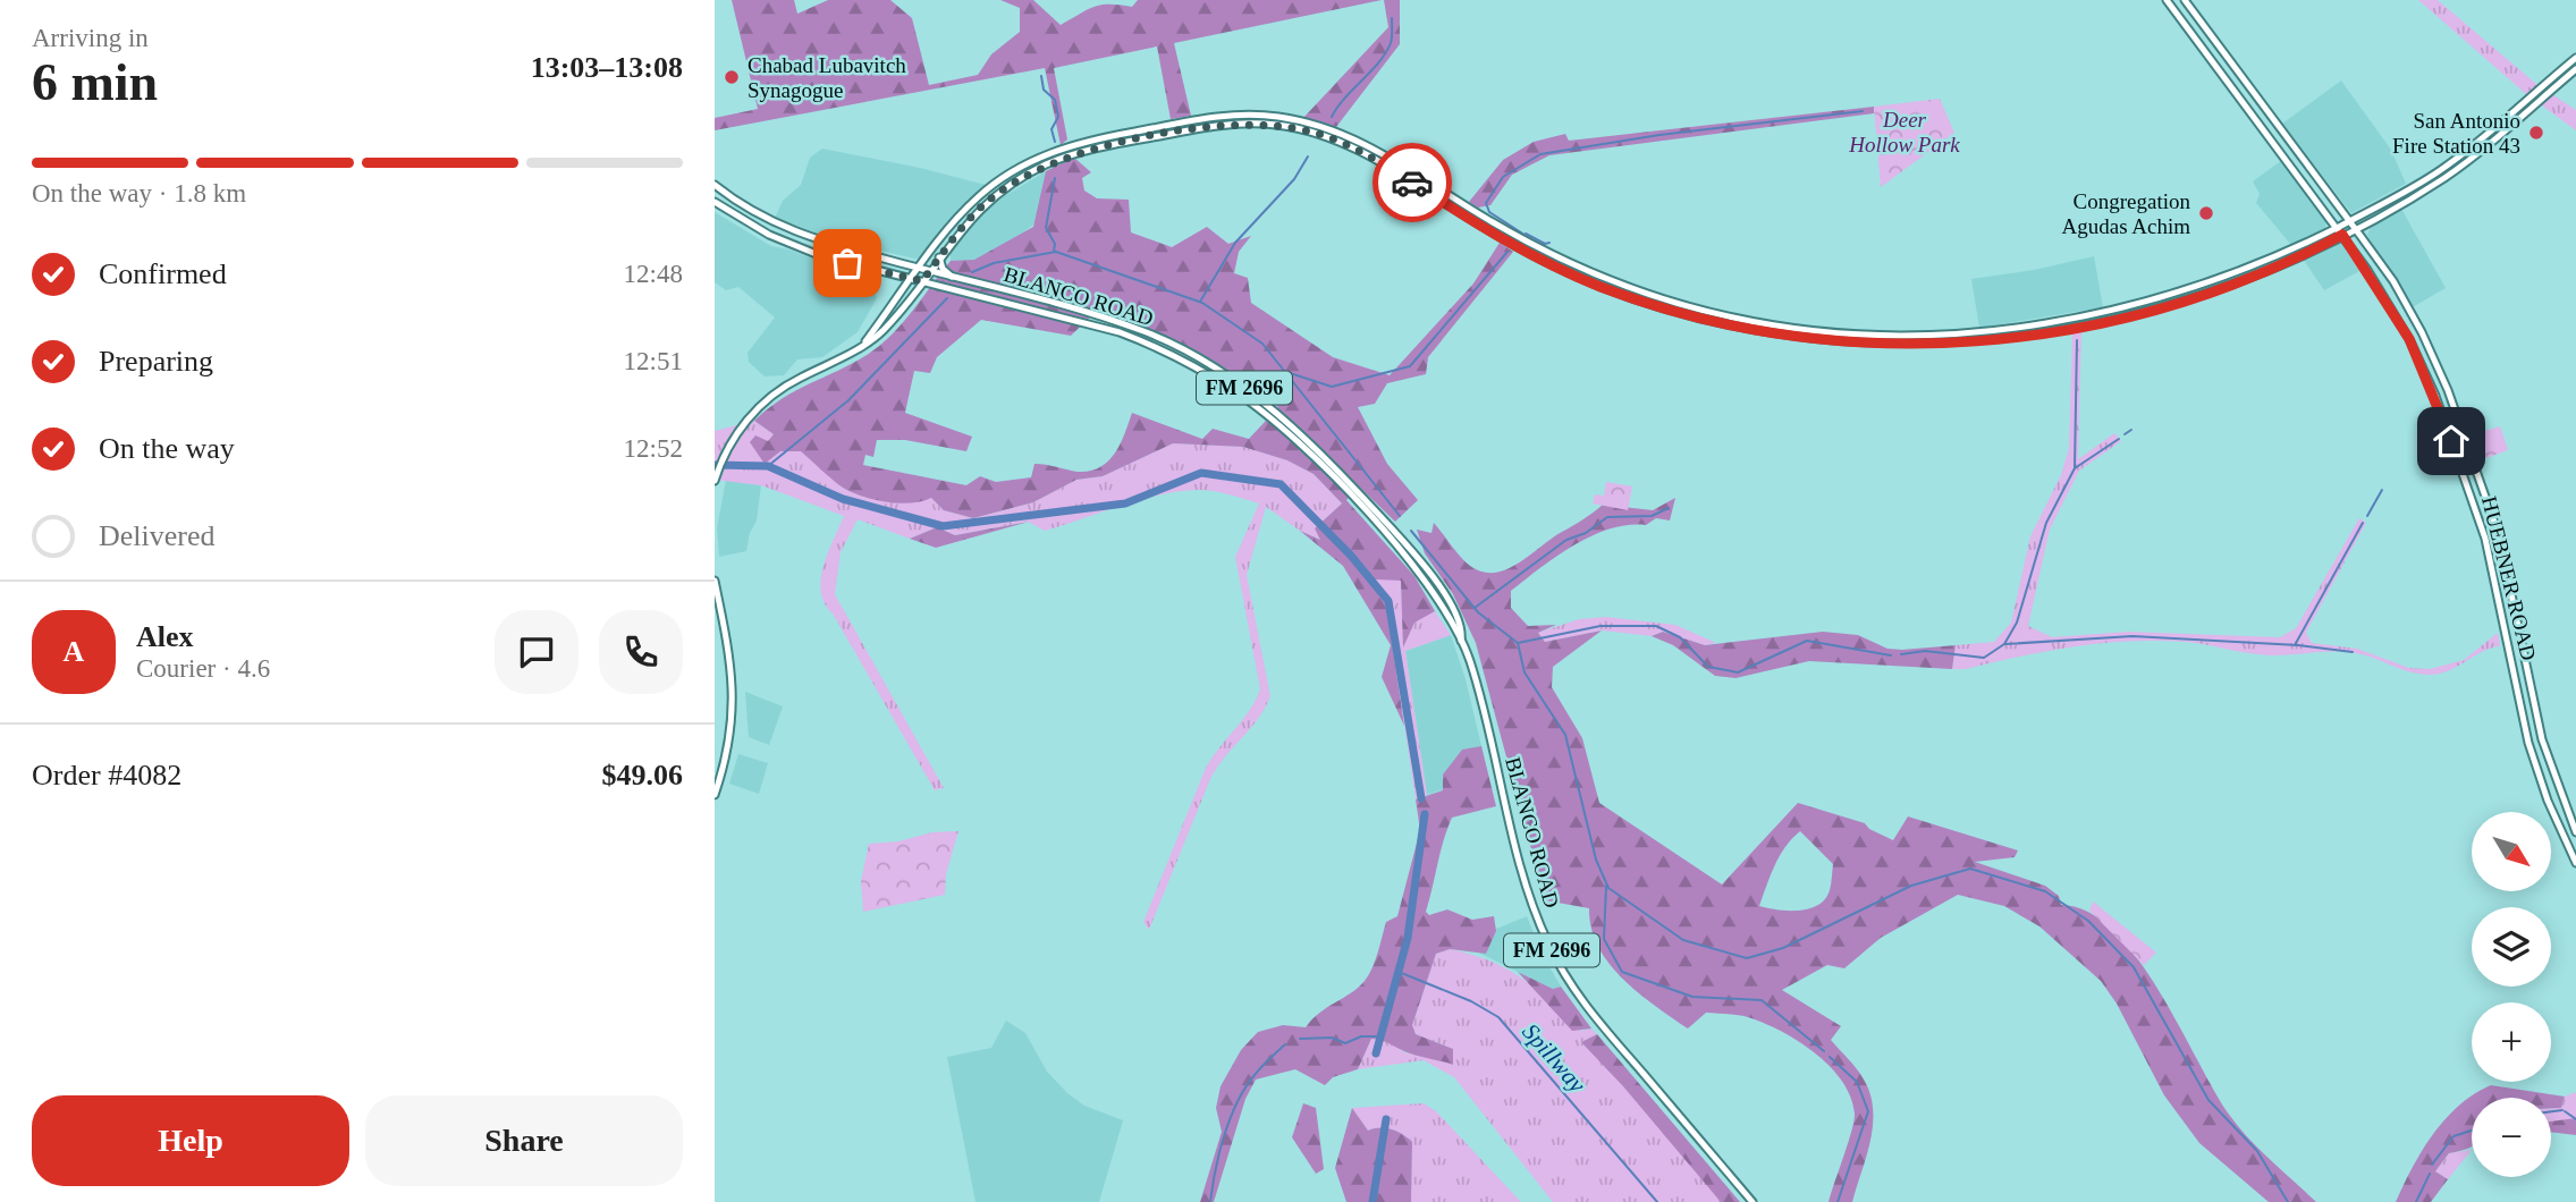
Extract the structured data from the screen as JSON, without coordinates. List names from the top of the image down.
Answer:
{
  "streets": {
    "main road": ["BLANCO ROAD", "FM 2696", "HUEBNER ROAD"]
  },
  "water": ["Spillway"],
  "parks": ["Deer Hollow Park"],
  "places": ["Chabad Lubavitch Synagogue", "San Antonio Fire Station 43", "Congregation Agudas Achim"],
  "north": "bottom right",
  "page": {
    "heading": ["6 min", "Arriving in", "13:03–13:08"],
    "panel": [
      "Alex",
      "Courier · 4.6",
      "Order #4082",
      "$49.06"
    ],
    "bar": "On the way · 1.8 km",
    "list": [
      ["Confirmed", "12:48"],
      ["Preparing", "12:51"],
      ["On the way", "12:52"],
      "Delivered"
    ],
    "round": "A",
    "map_buttons": ["+", "−"],
    "buttons": ["Help", "Share"]
  }
}
